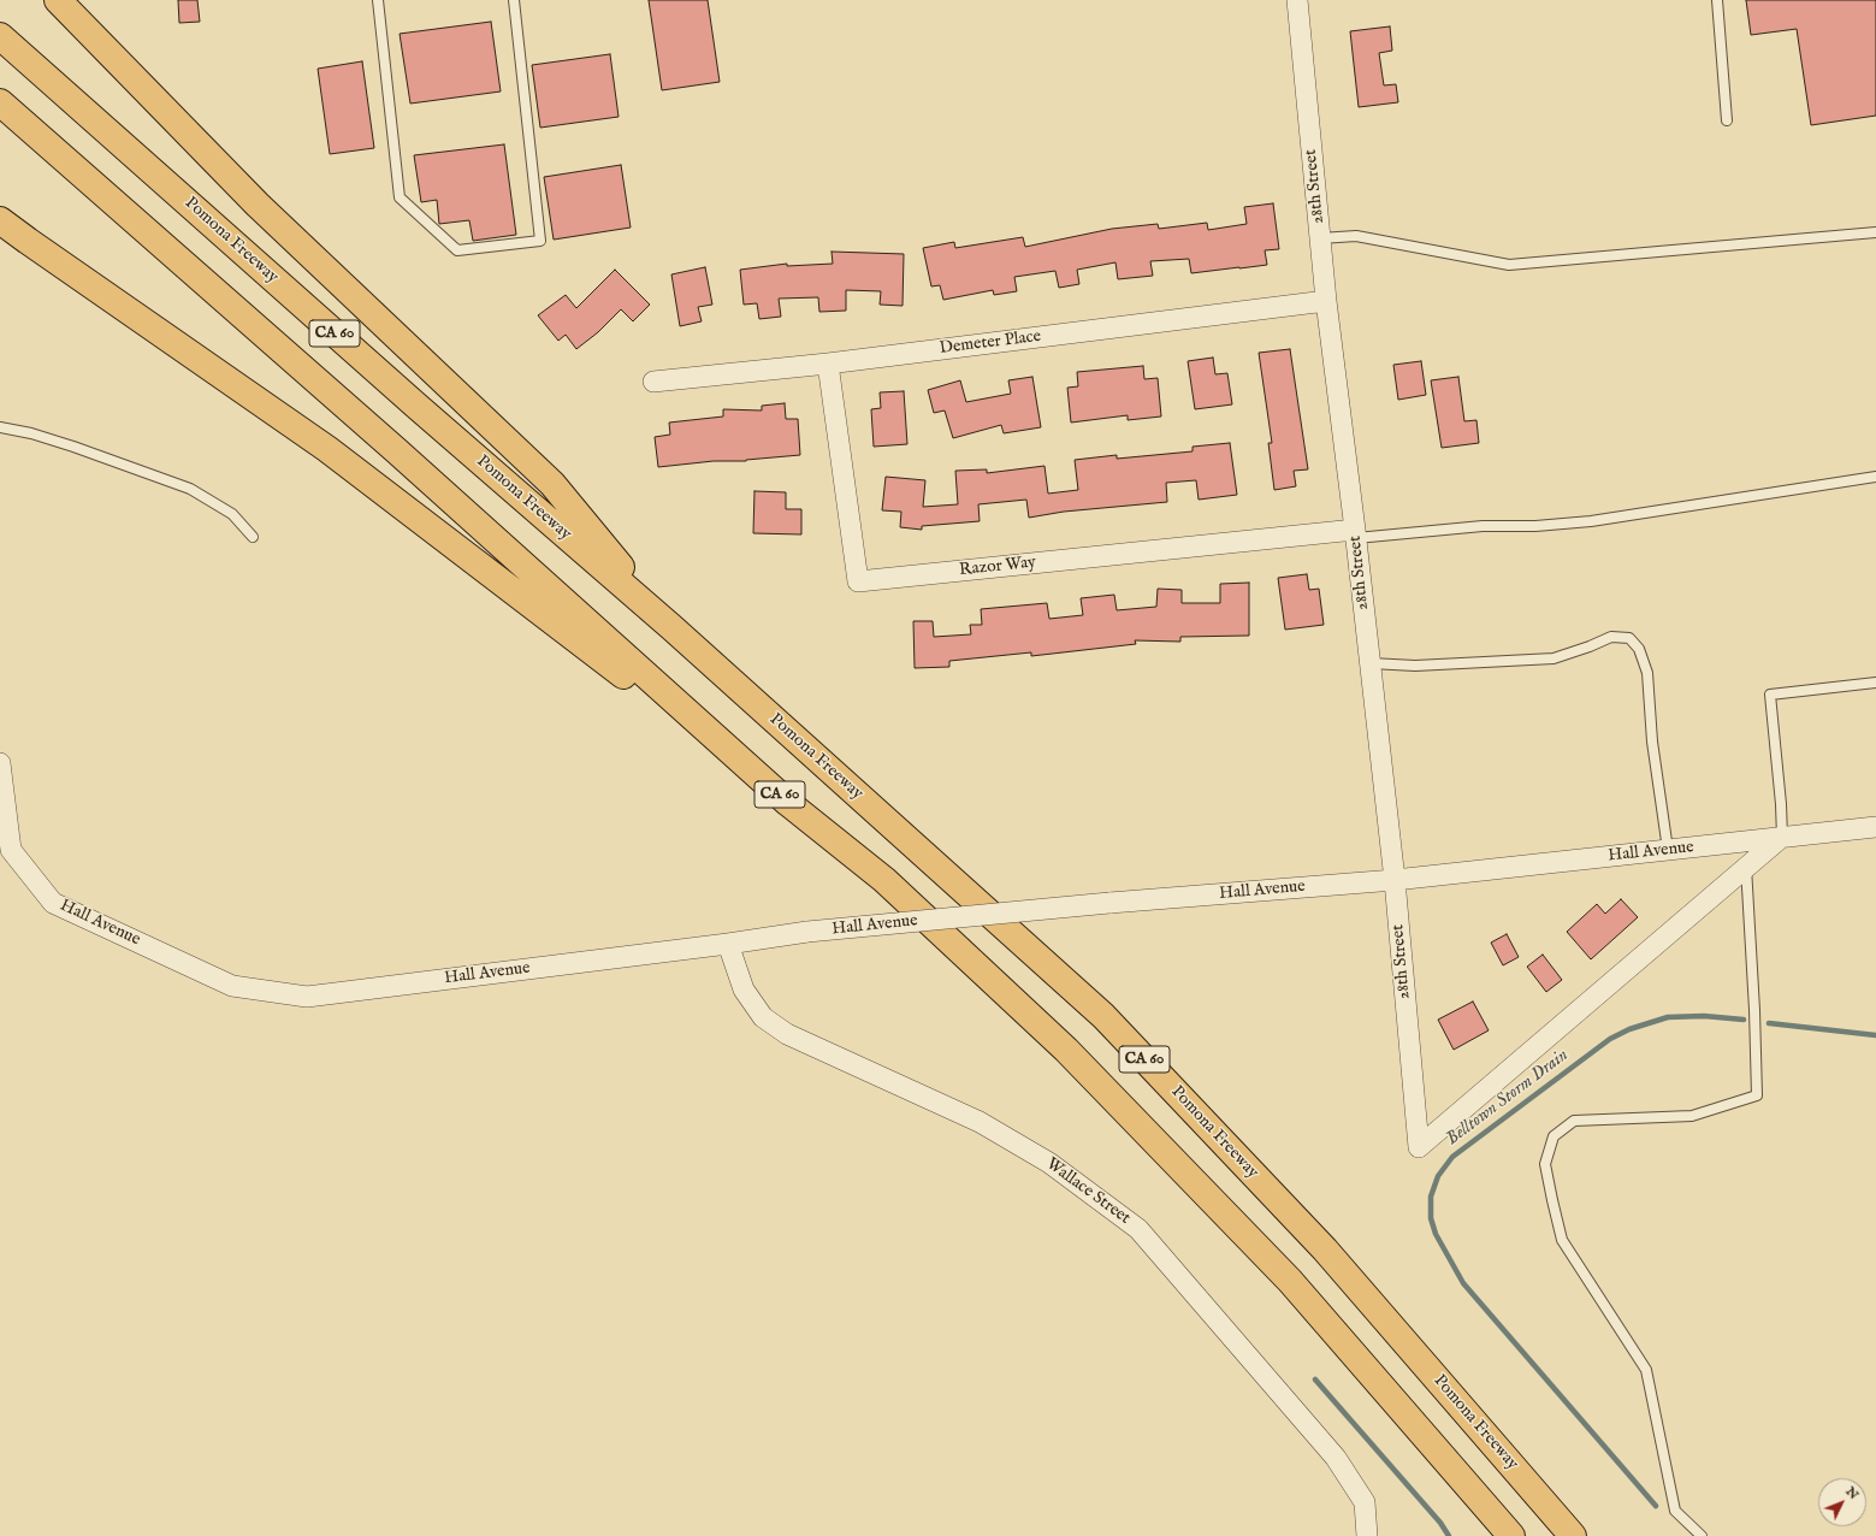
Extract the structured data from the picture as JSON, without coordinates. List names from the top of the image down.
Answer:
{
  "streets": {
    "highway": ["Pomona Freeway", "CA 60"],
    "street": [
      "28th Street",
      "Demeter Place",
      "Razor Way",
      "Hall Avenue",
      "Wallace Street"
    ]
  },
  "crossings": [
    ["28th Street", "Demeter Place"],
    ["28th Street", "Razor Way"],
    ["28th Street", "Hall Avenue"],
    ["Demeter Place", "Razor Way"],
    ["Hall Avenue", "Wallace Street"]
  ],
  "water": ["Belltown Storm Drain"],
  "north": "top right"
}
